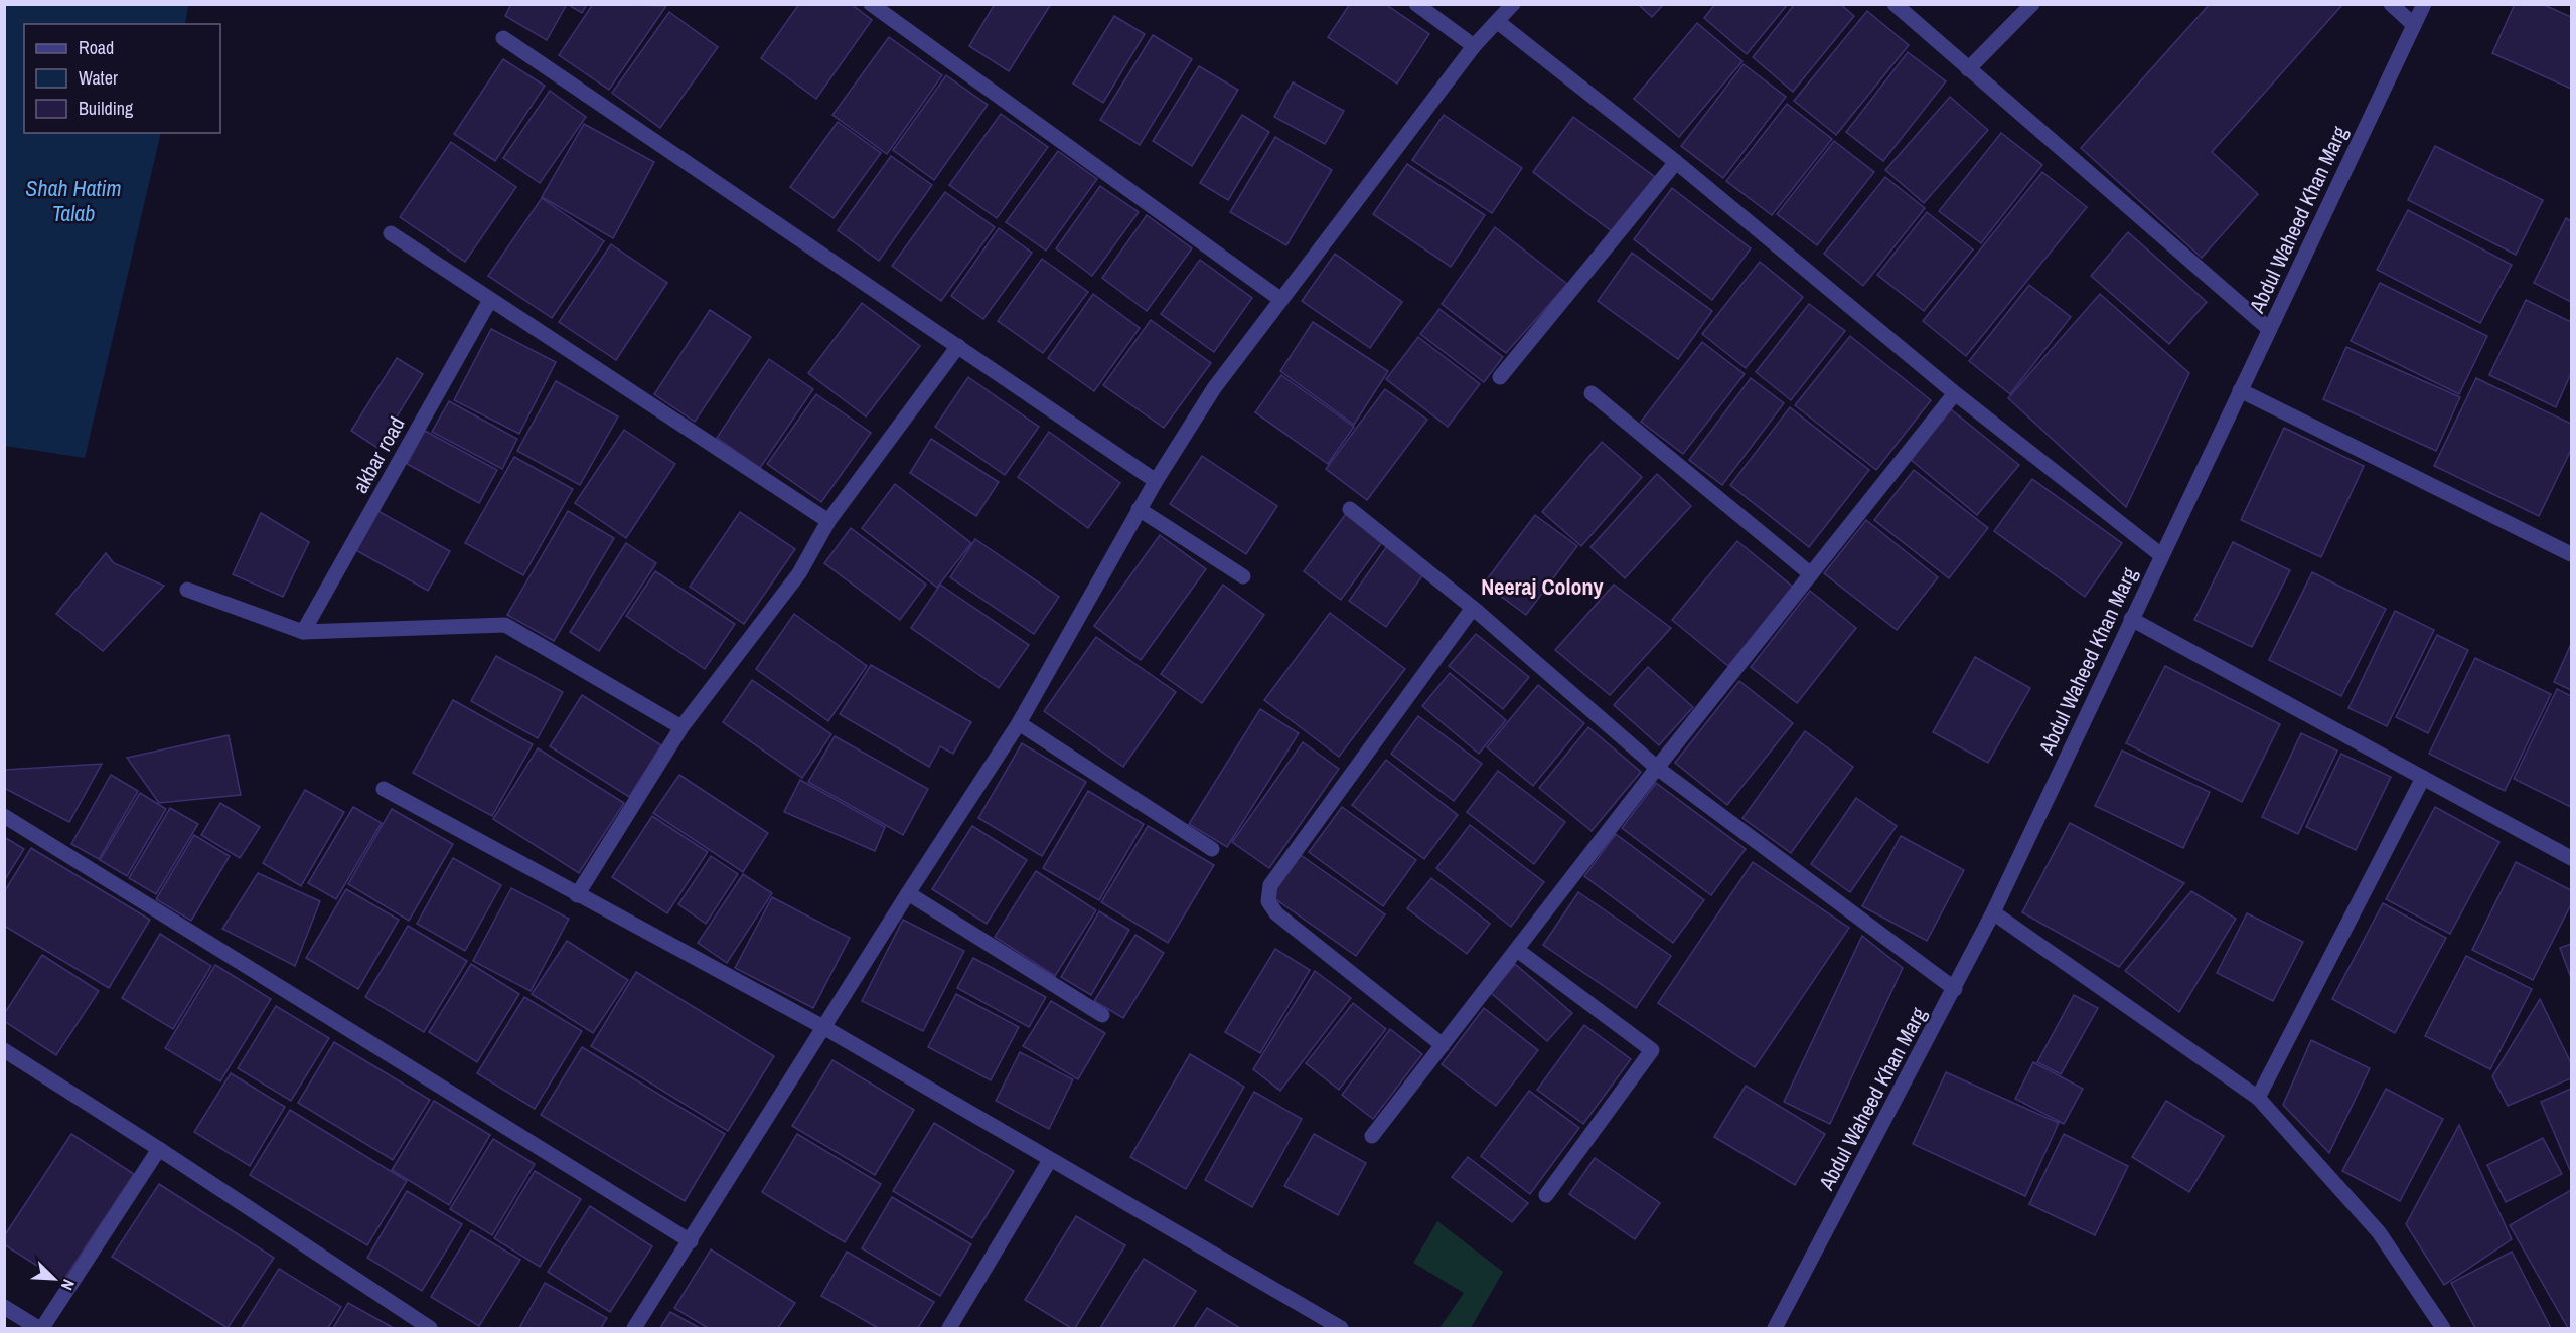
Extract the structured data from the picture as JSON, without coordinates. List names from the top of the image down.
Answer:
{
  "streets": {
    "street": ["Abdul Waheed Khan Marg", "akbar road"]
  },
  "districts": ["Neeraj Colony"],
  "water": ["Shah Hatim Talab"],
  "legend": ["Road", "Water", "Building"],
  "north": "bottom right"
}
